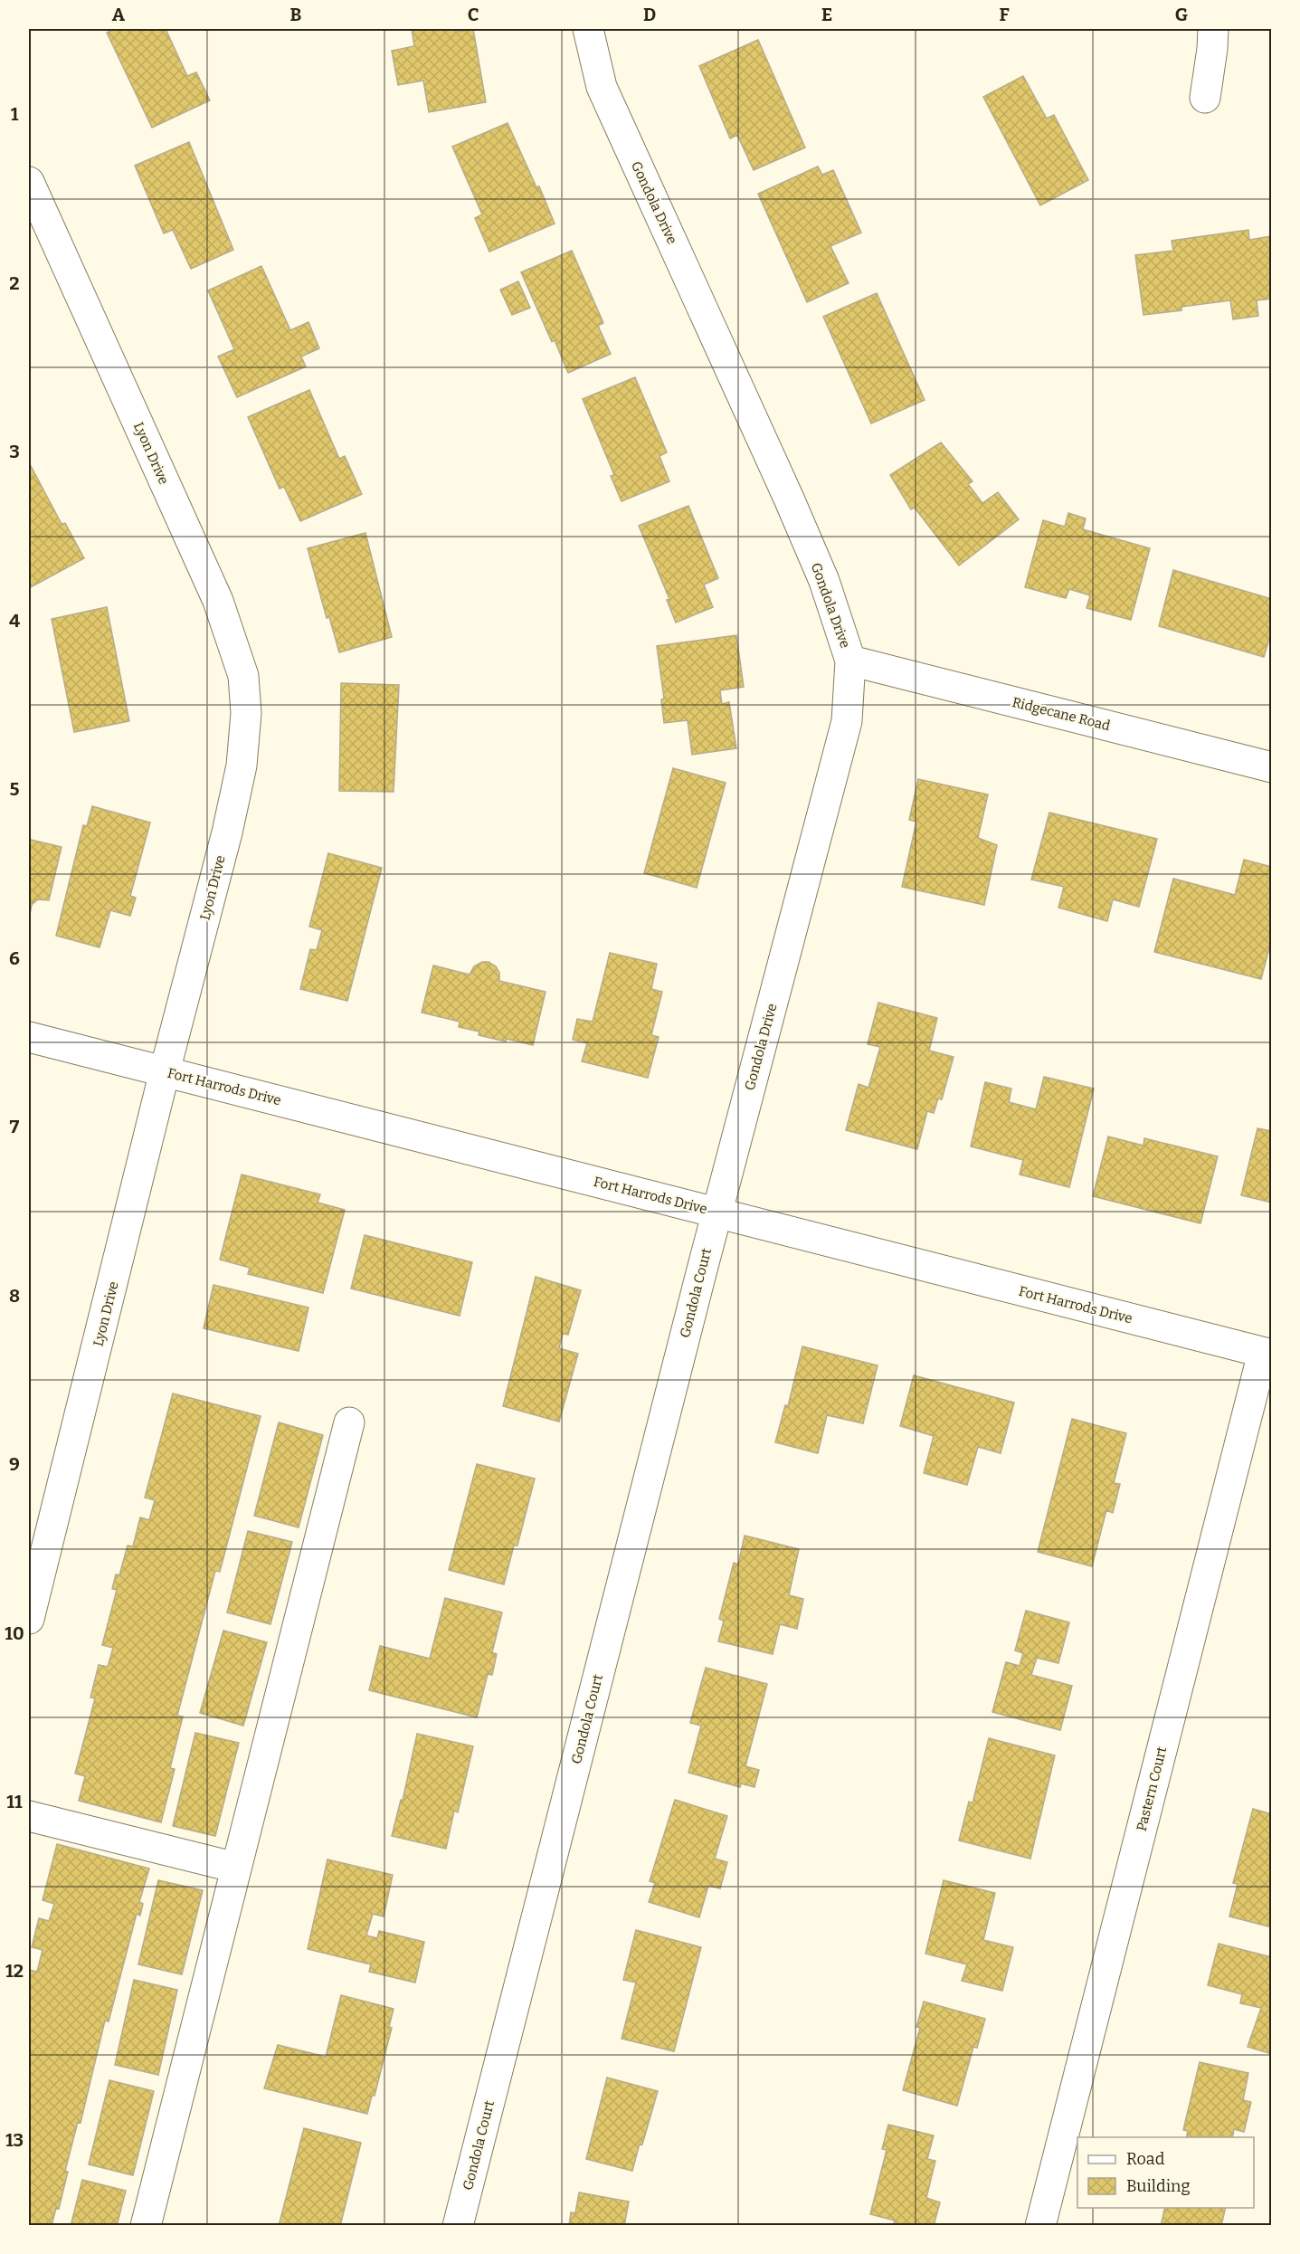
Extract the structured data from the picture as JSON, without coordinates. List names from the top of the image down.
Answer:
{
  "streets": {
    "street": [
      "Gondola Drive",
      "Lyon Drive",
      "Ridgecane Road",
      "Fort Harrods Drive",
      "Gondola Court",
      "Pastern Court"
    ]
  },
  "crossings": [
    ["Gondola Drive", "Ridgecane Road"],
    ["Gondola Drive", "Fort Harrods Drive"],
    ["Gondola Drive", "Gondola Court"],
    ["Lyon Drive", "Fort Harrods Drive"],
    ["Fort Harrods Drive", "Gondola Court"],
    ["Fort Harrods Drive", "Pastern Court"]
  ],
  "legend": ["Road", "Building"],
  "grid": {
    "columns": [
      "A",
      "B",
      "C",
      "D",
      "E",
      "F",
      "G"
    ],
    "rows": [
      "1",
      "2",
      "3",
      "4",
      "5",
      "6",
      "7",
      "8",
      "9",
      "10",
      "11",
      "12",
      "13"
    ]
  }
}
